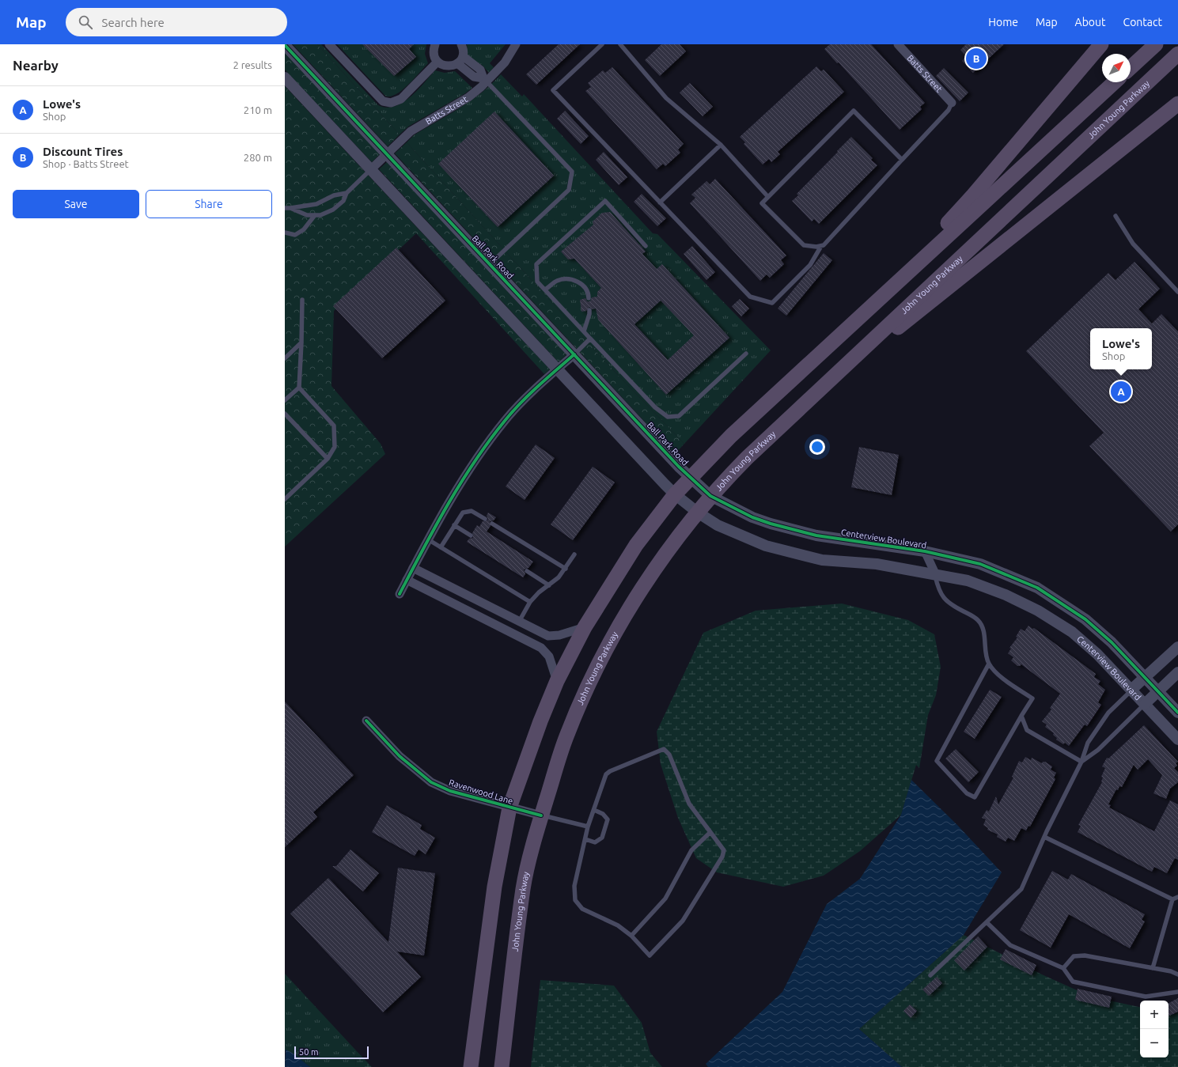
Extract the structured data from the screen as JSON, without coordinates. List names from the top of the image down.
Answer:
{
  "streets": {
    "highway": ["John Young Parkway"],
    "street": [
      "Batts Street",
      "Ball Park Road",
      "Centerview Boulevard",
      "Ravenwood Lane"
    ]
  },
  "crossings": [
    ["Batts Street", "Ball Park Road"],
    ["John Young Parkway", "Centerview Boulevard"],
    ["John Young Parkway", "Ravenwood Lane"],
    ["Ball Park Road", "Centerview Boulevard"]
  ],
  "scale_bar": "50 m",
  "north": "top right",
  "page": {
    "header": "Map",
    "search": "Search here",
    "nav": [
      "Home",
      "Map",
      "About",
      "Contact"
    ],
    "heading": ["Nearby", "2 results"],
    "pins": ["B", "A"],
    "list": [
      {
        "mark": "A",
        "name": "Lowe's",
        "note": "Shop",
        "value": "210 m"
      },
      {
        "mark": "B",
        "name": "Discount Tires",
        "note": "Shop · Batts Street",
        "value": "280 m"
      }
    ],
    "buttons": ["Save", "Share"],
    "popup": ["Lowe's", "Shop"],
    "map_buttons": ["+", "−"],
    "scale": "50 m"
  }
}
